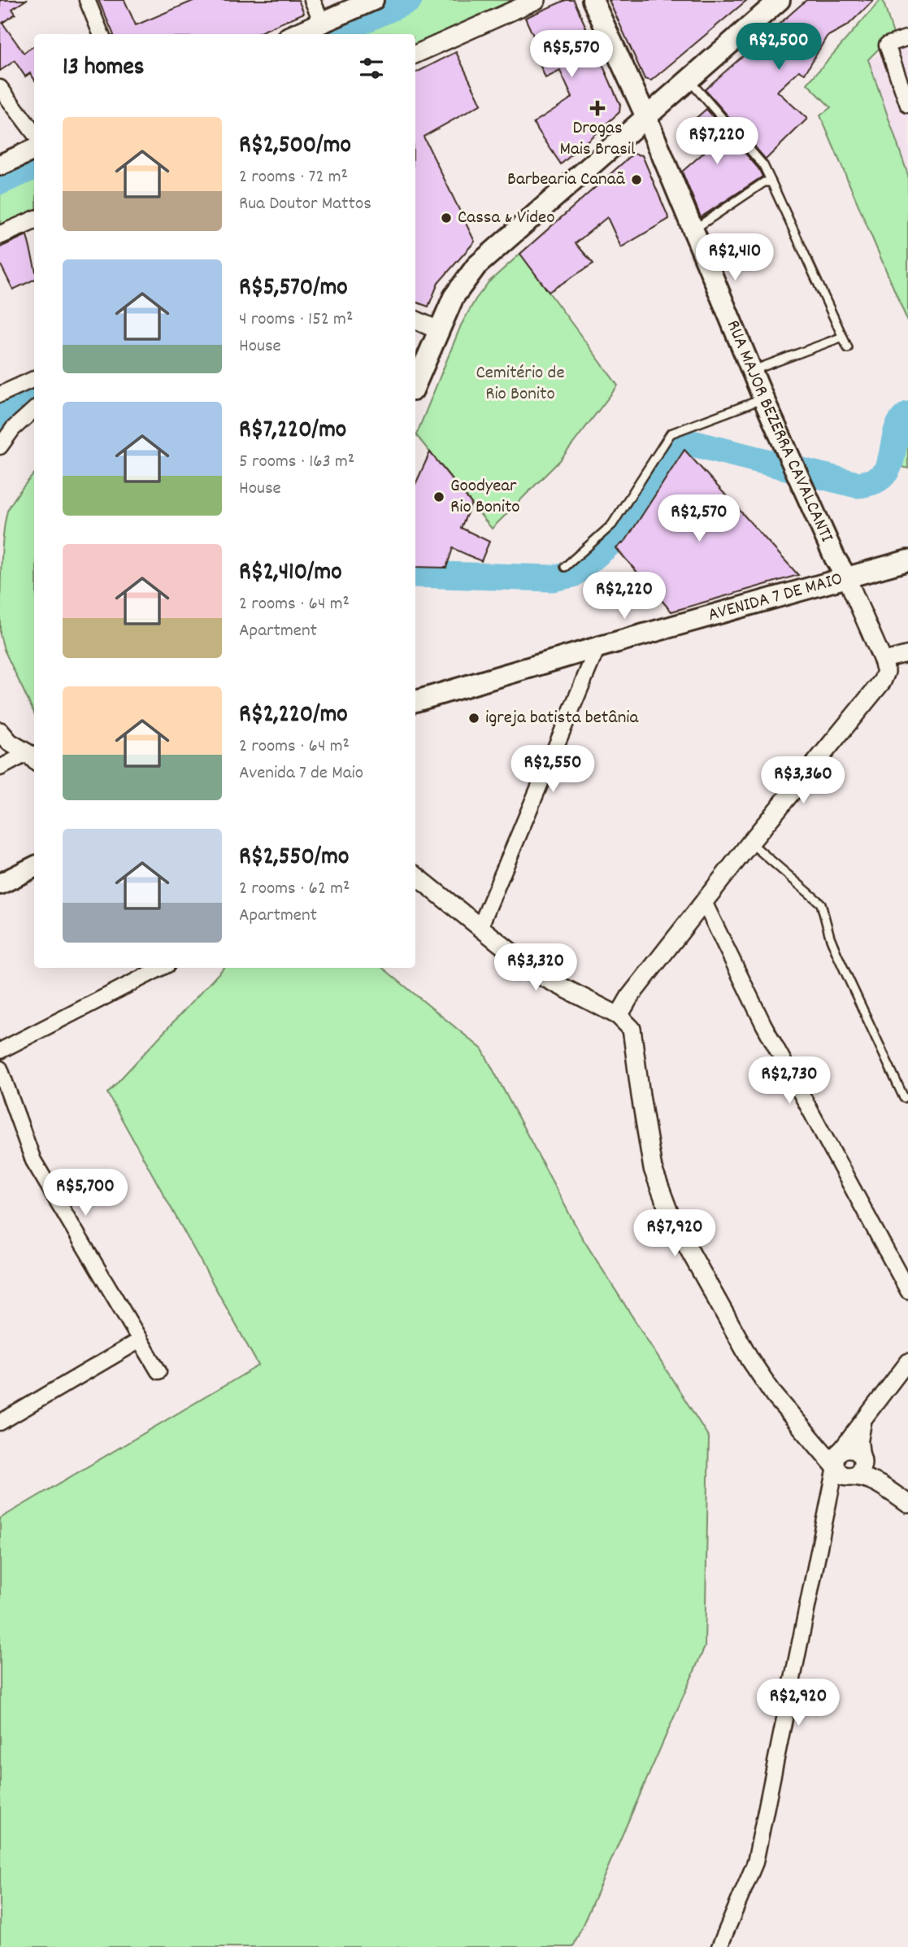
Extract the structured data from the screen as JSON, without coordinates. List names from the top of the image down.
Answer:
{
  "streets": {
    "main road": ["RUA MAJOR BEZERRA CAVALCANTI", "AVENIDA 7 DE MAIO"]
  },
  "crossings": [
    ["RUA MAJOR BEZERRA CAVALCANTI", "AVENIDA 7 DE MAIO"]
  ],
  "parks": ["Cemitério de Rio Bonito"],
  "places": {
    "health": ["Drogas Mais Brasil"],
    "other": [
      "Barbearia Canaã",
      "Cassa & Video",
      "Goodyear Rio Bonito",
      "igreja batista betânia"
    ]
  },
  "page": {
    "price": [
      "R$2,500",
      "R$5,570",
      "R$7,220",
      "R$2,410",
      "R$2,570",
      "R$2,220",
      "R$2,550",
      "R$3,360",
      "R$3,320",
      "R$2,730",
      "R$5,700",
      "R$7,920",
      "R$2,920"
    ],
    "heading": "13 homes",
    "list": [
      {
        "name": "R$2,500/mo",
        "note": "2 rooms · 72 m² · Rua Doutor Mattos"
      },
      {
        "name": "R$5,570/mo",
        "note": "4 rooms · 152 m² · House"
      },
      {
        "name": "R$7,220/mo",
        "note": "5 rooms · 163 m² · House"
      },
      {
        "name": "R$2,410/mo",
        "note": "2 rooms · 64 m² · Apartment"
      },
      {
        "name": "R$2,220/mo",
        "note": "2 rooms · 64 m² · Avenida 7 de Maio"
      },
      {
        "name": "R$2,550/mo",
        "note": "2 rooms · 62 m² · Apartment"
      }
    ]
  }
}
